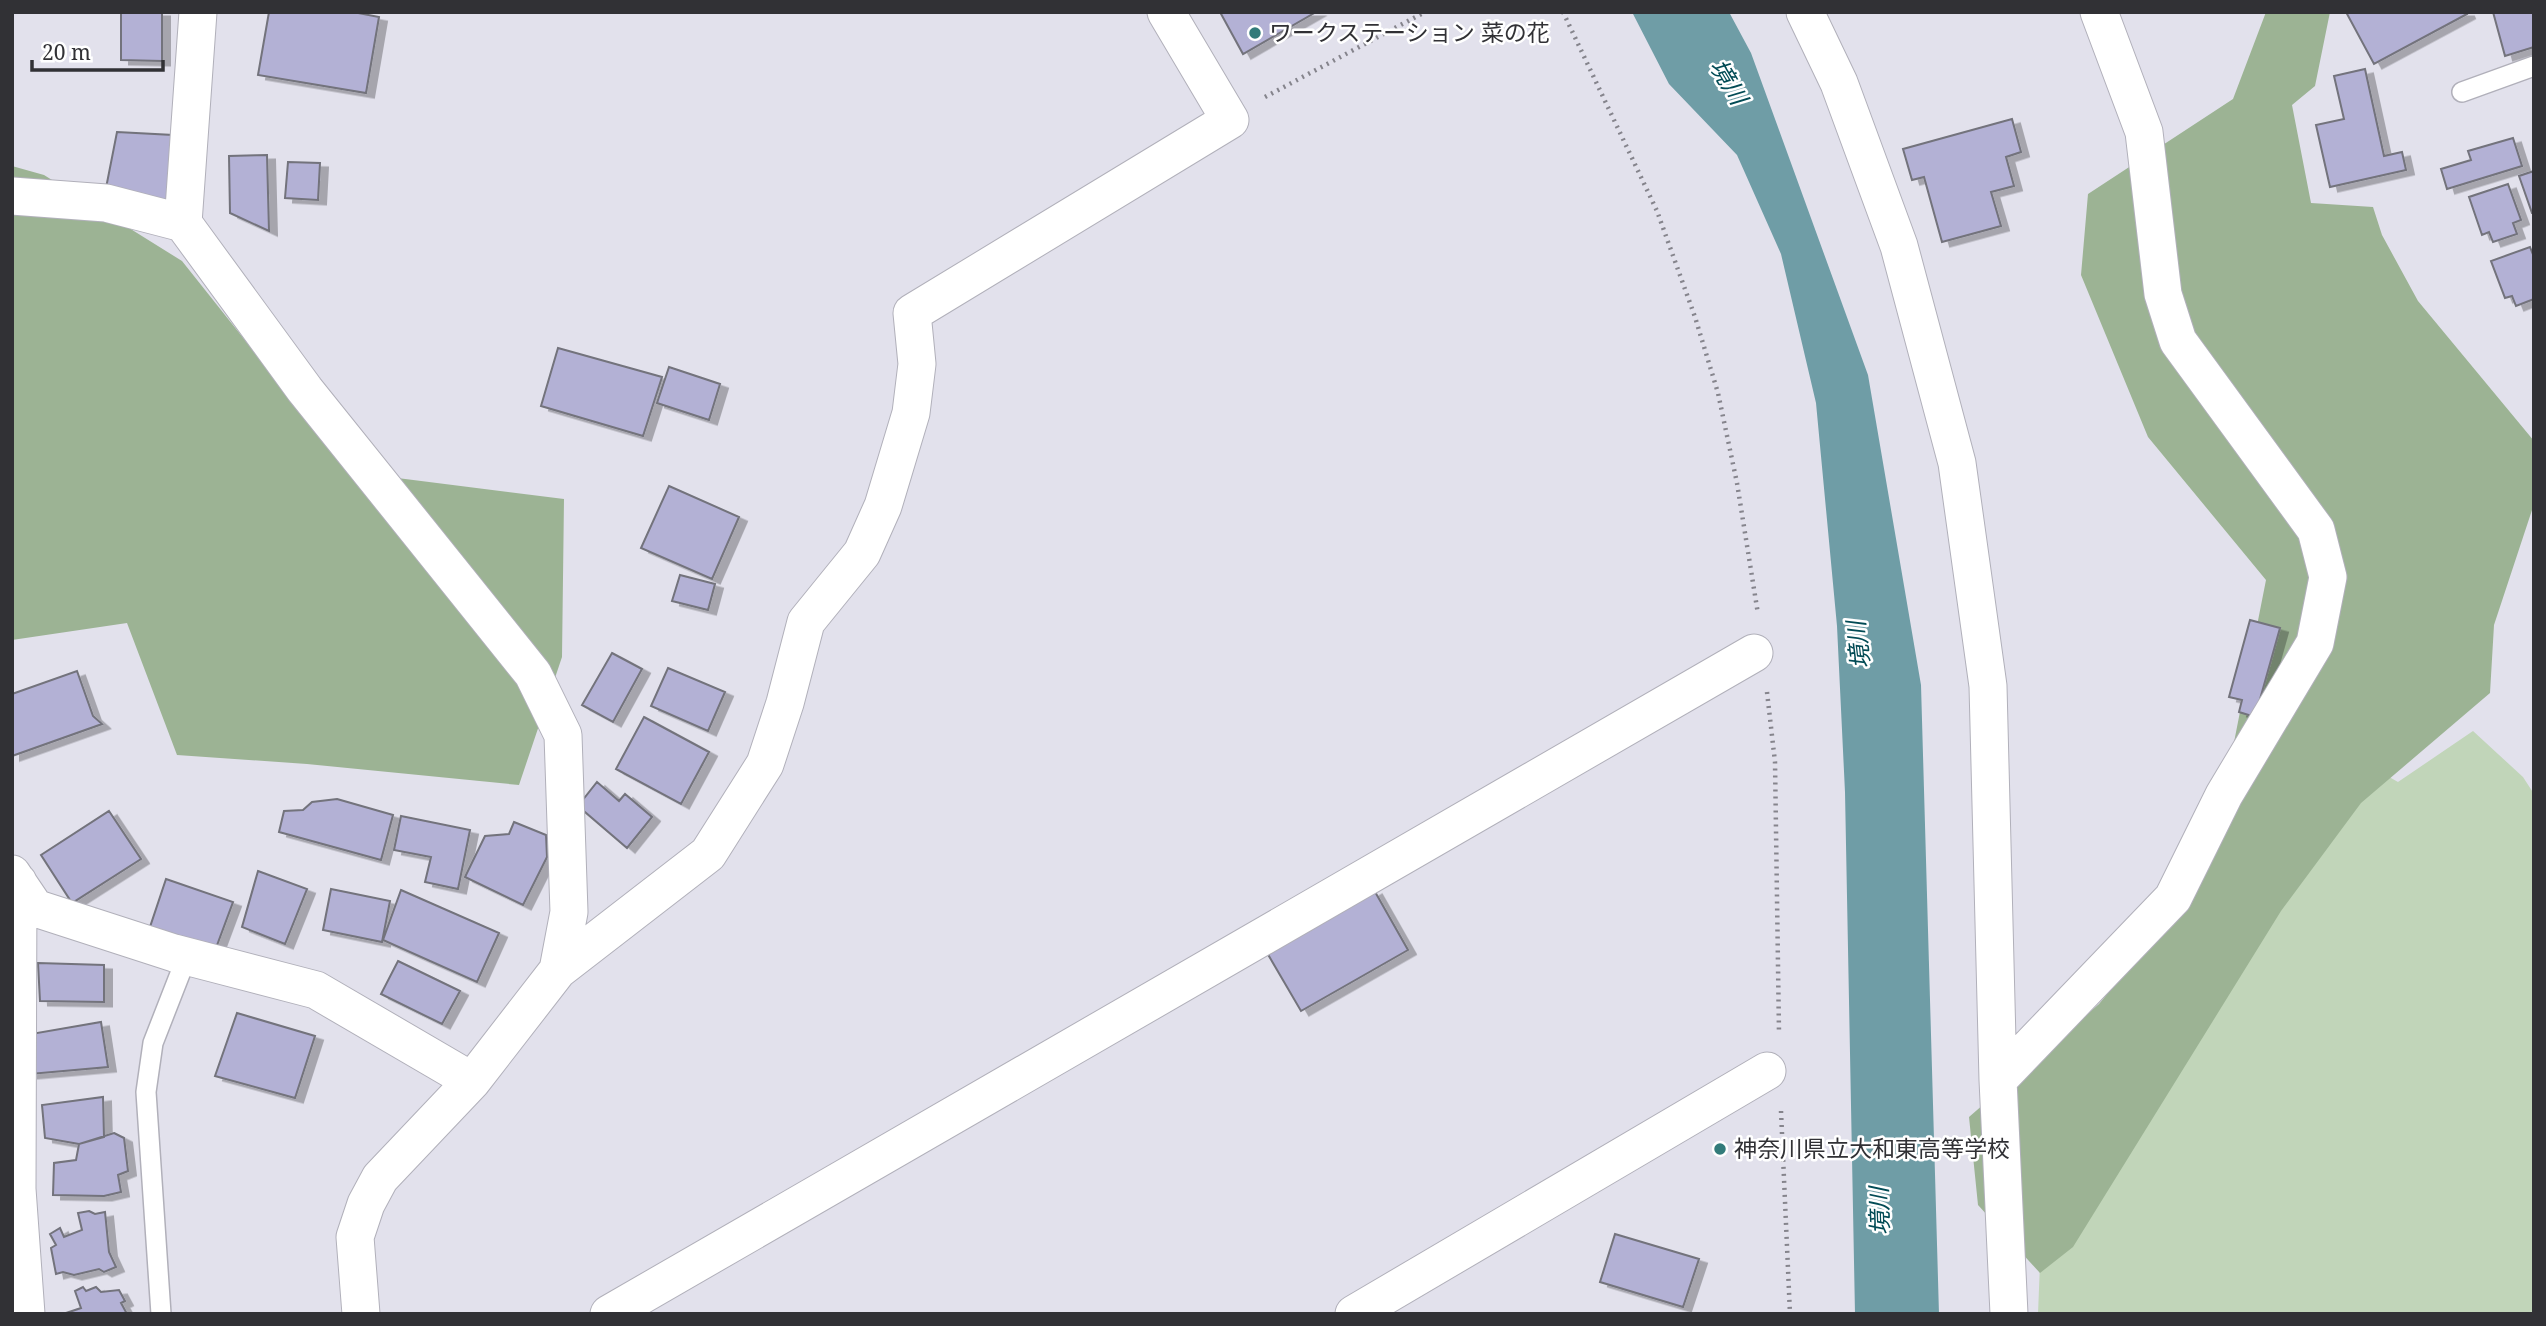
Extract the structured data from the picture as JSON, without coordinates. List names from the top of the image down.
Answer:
{
  "water": ["境川"],
  "places": ["ワークステーション 菜の花", "神奈川県立大和東高等学校"],
  "scale_bar": "20 m"
}
